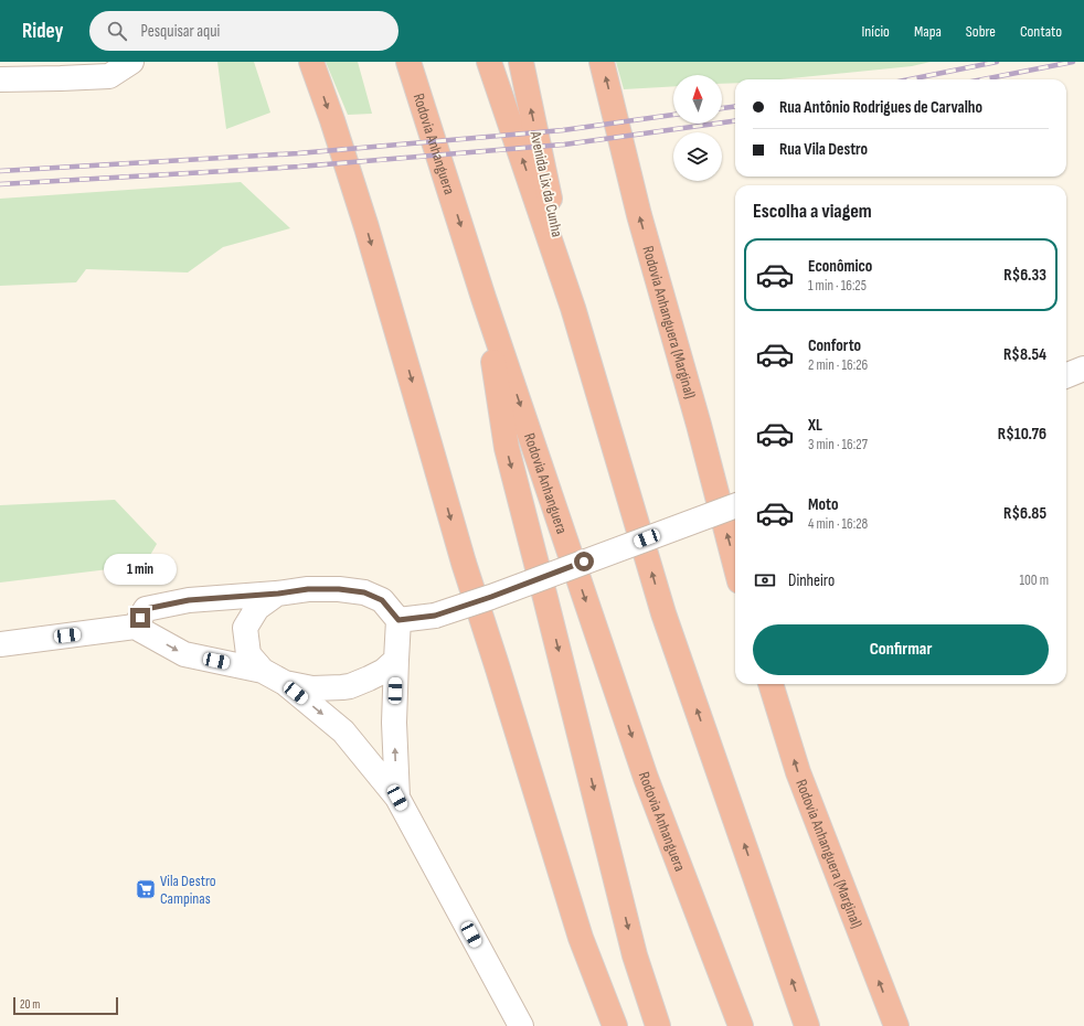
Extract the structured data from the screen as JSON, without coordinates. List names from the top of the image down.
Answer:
{
  "streets": {
    "highway": ["Rodovia Anhanguera", "Avenida Lix da Cunha", "Rodovia Anhanguera (Marginal)"]
  },
  "places": {
    "supermarket": ["Vila Destro Campinas"]
  },
  "scale_bar": "20 m",
  "north": "top",
  "page": {
    "header": "Ridey",
    "search": "Pesquisar aqui",
    "nav": [
      "Início",
      "Mapa",
      "Sobre",
      "Contato"
    ],
    "banner": ["Rua Antônio Rodrigues de Carvalho", "Rua Vila Destro"],
    "heading": "Escolha a viagem",
    "list": [
      {
        "name": "Econômico",
        "note": "1 min · 16:25",
        "value": "R$6.33"
      },
      {
        "name": "Conforto",
        "note": "2 min · 16:26",
        "value": "R$8.54"
      },
      {
        "name": "XL",
        "note": "3 min · 16:27",
        "value": "R$10.76"
      },
      {
        "name": "Moto",
        "note": "4 min · 16:28",
        "value": "R$6.85"
      }
    ],
    "bubble": "1 min",
    "pay": ["Dinheiro", "100 m"],
    "buttons": "Confirmar",
    "scale": "20 m"
  }
}
